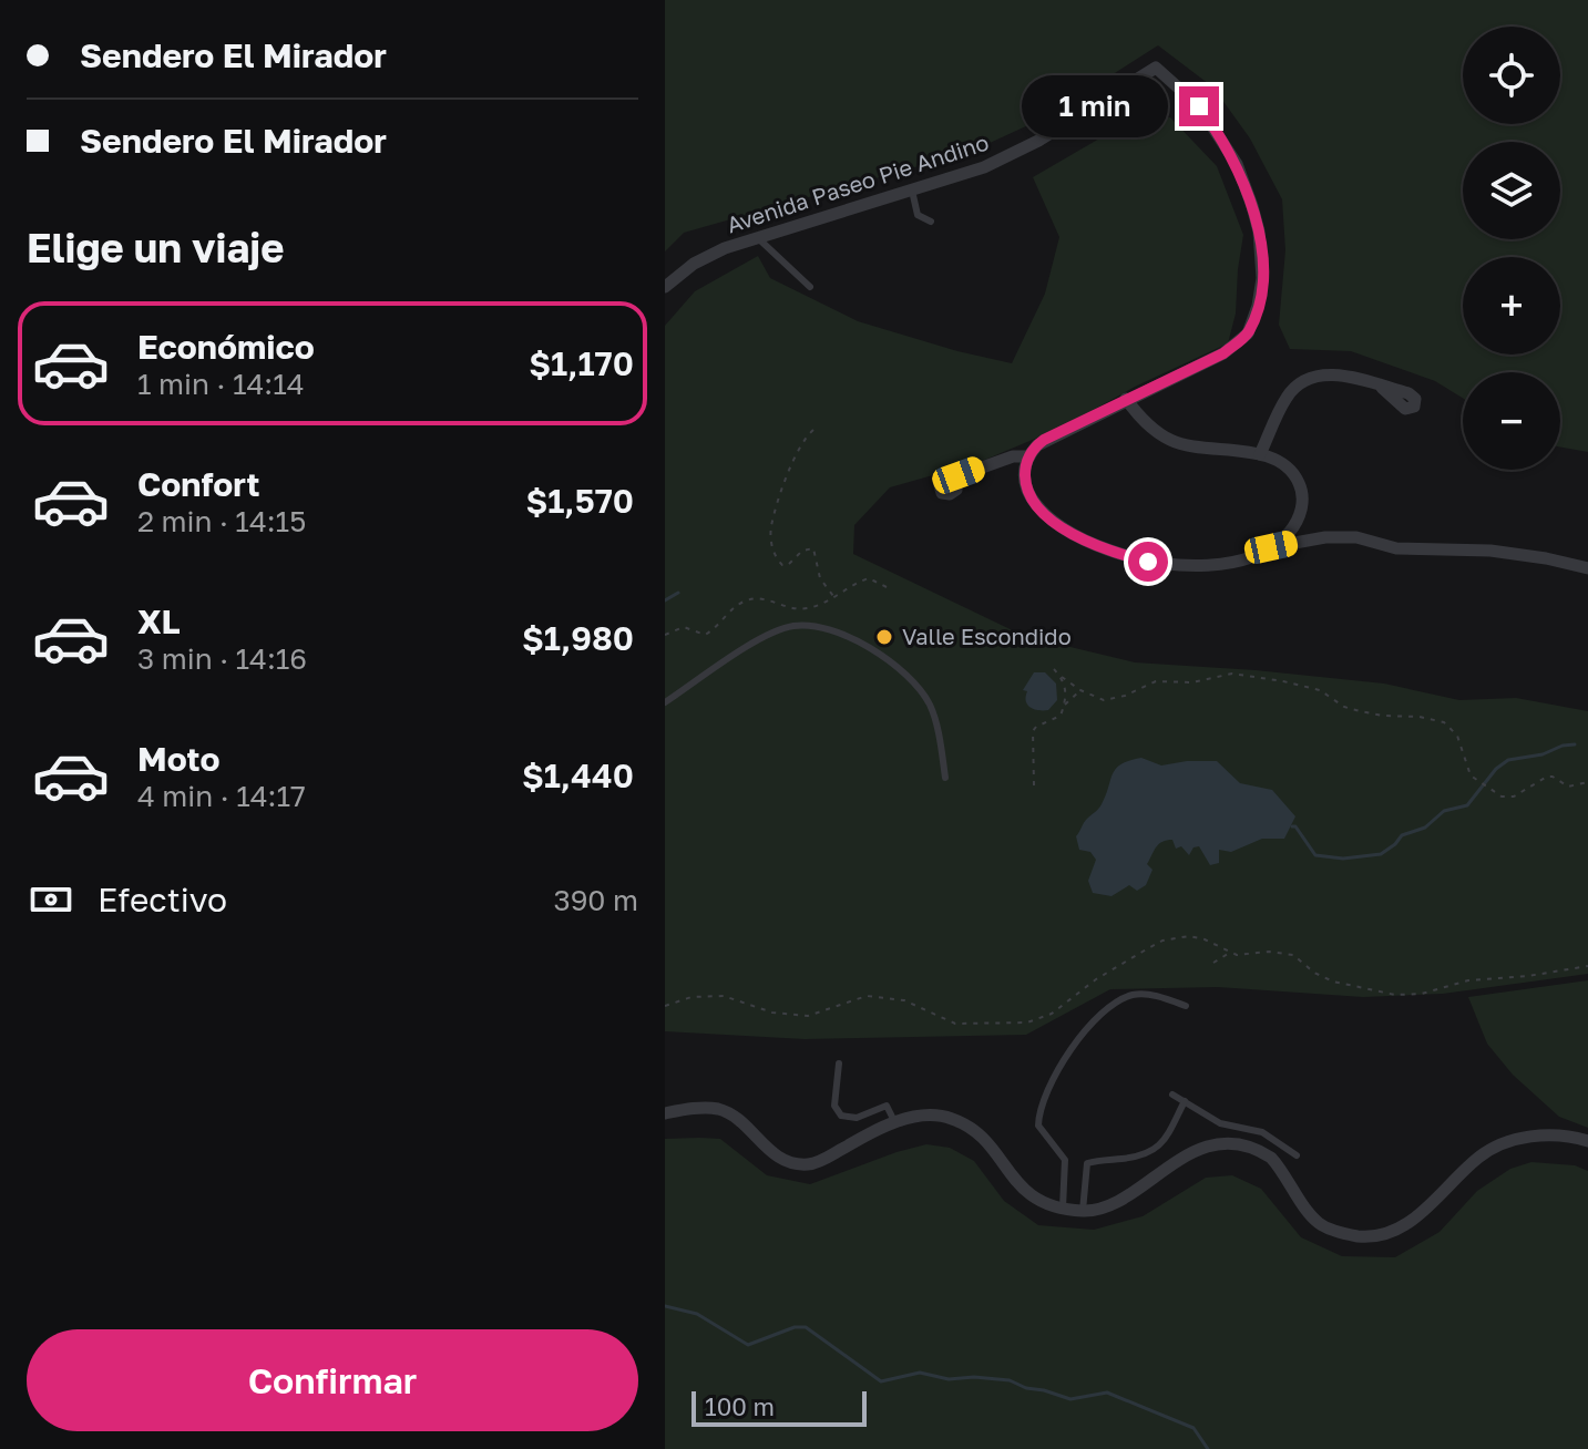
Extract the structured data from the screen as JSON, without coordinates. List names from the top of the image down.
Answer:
{
  "streets": {
    "street": ["Avenida Paseo Pie Andino"]
  },
  "places": ["Valle Escondido"],
  "scale_bar": "100 m",
  "page": {
    "banner": ["Sendero El Mirador", "Sendero El Mirador"],
    "map_buttons": ["+", "−"],
    "bubble": "1 min",
    "heading": "Elige un viaje",
    "list": [
      {
        "name": "Económico",
        "note": "1 min · 14:14",
        "value": "$1,170"
      },
      {
        "name": "Confort",
        "note": "2 min · 14:15",
        "value": "$1,570"
      },
      {
        "name": "XL",
        "note": "3 min · 14:16",
        "value": "$1,980"
      },
      {
        "name": "Moto",
        "note": "4 min · 14:17",
        "value": "$1,440"
      }
    ],
    "pay": ["Efectivo", "390 m"],
    "buttons": "Confirmar",
    "scale": "100 m"
  }
}
